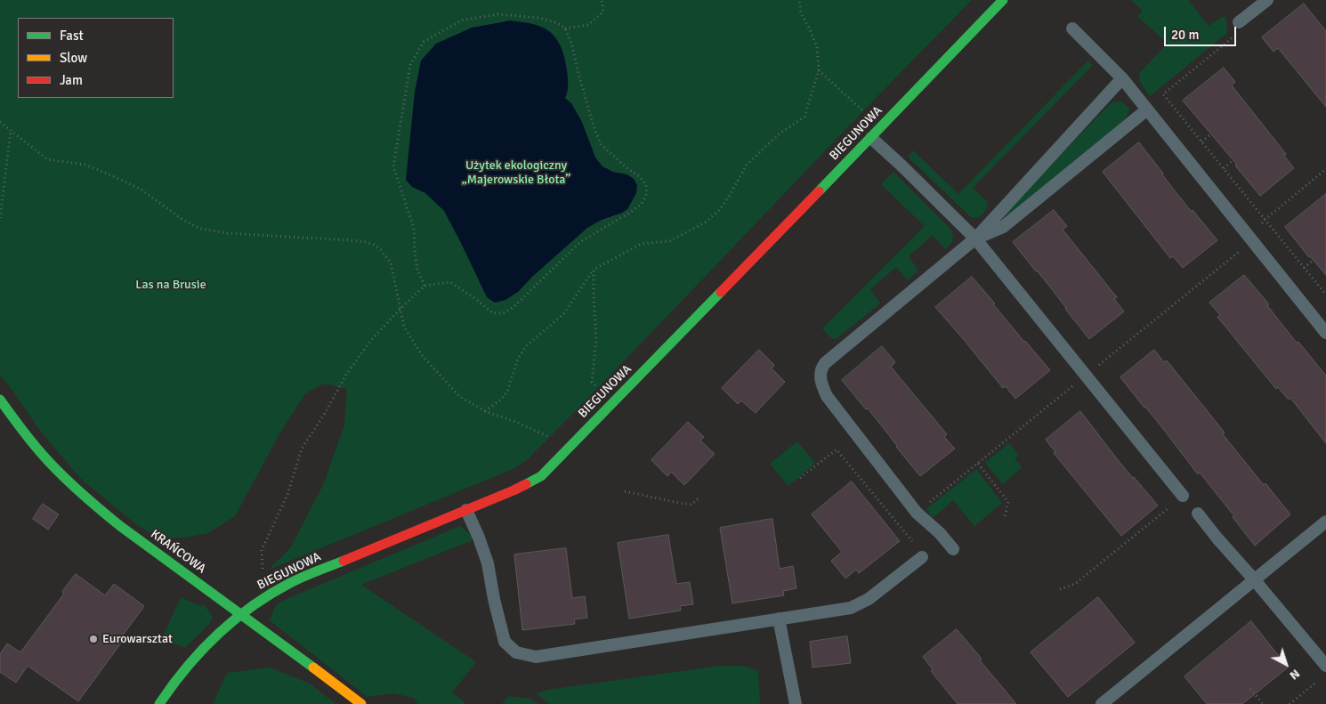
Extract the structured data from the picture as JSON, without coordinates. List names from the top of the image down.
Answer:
{
  "streets": {
    "street": ["BIEGUNOWA", "KRAŃCOWA"]
  },
  "crossings": [
    ["BIEGUNOWA", "KRAŃCOWA"]
  ],
  "parks": ["Użytek ekologiczny „Majerowskie Błota”", "Las na Brusie"],
  "places": ["Eurowarsztat"],
  "legend": ["Fast", "Slow", "Jam"],
  "scale_bar": "20 m",
  "north": "bottom right"
}
